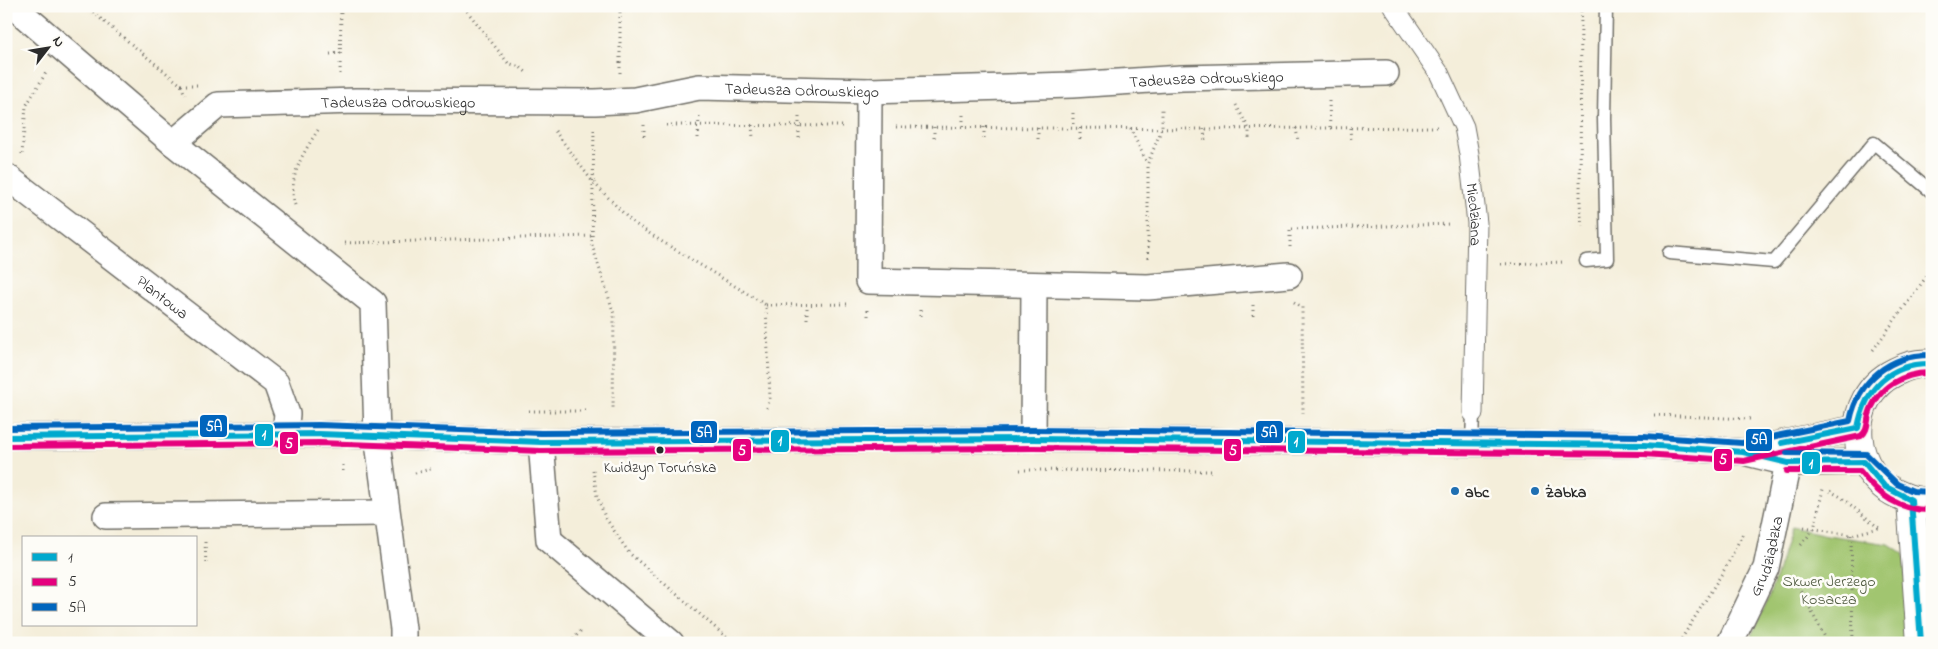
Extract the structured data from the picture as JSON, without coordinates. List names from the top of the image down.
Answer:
{
  "streets": {
    "street": [
      "Tadeusza Odrowskiego",
      "Miedziana",
      "Plantowa",
      "Grudziądzka"
    ]
  },
  "parks": ["Skwer Jerzego Kosacza"],
  "places": ["Kwidzyn Toruńska", "abc", "Żabka"],
  "lines": ["transit line 5A", "transit line 1", "transit line 5"],
  "legend": ["1", "5", "5A"],
  "north": "top right"
}
